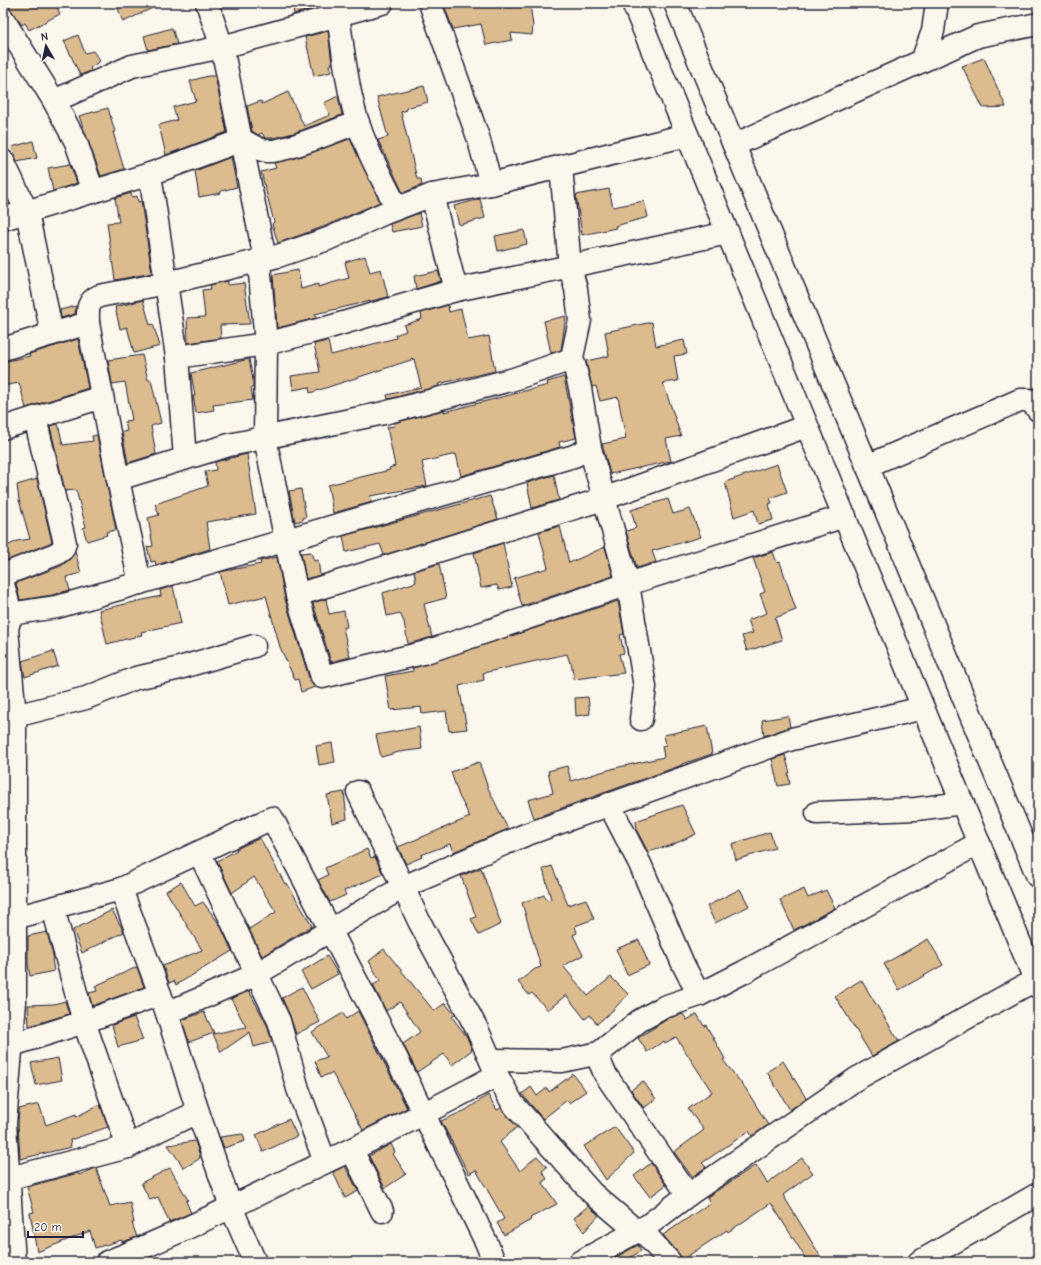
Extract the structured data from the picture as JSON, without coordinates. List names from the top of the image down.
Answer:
{
  "scale_bar": "20 m",
  "north": "top"
}
